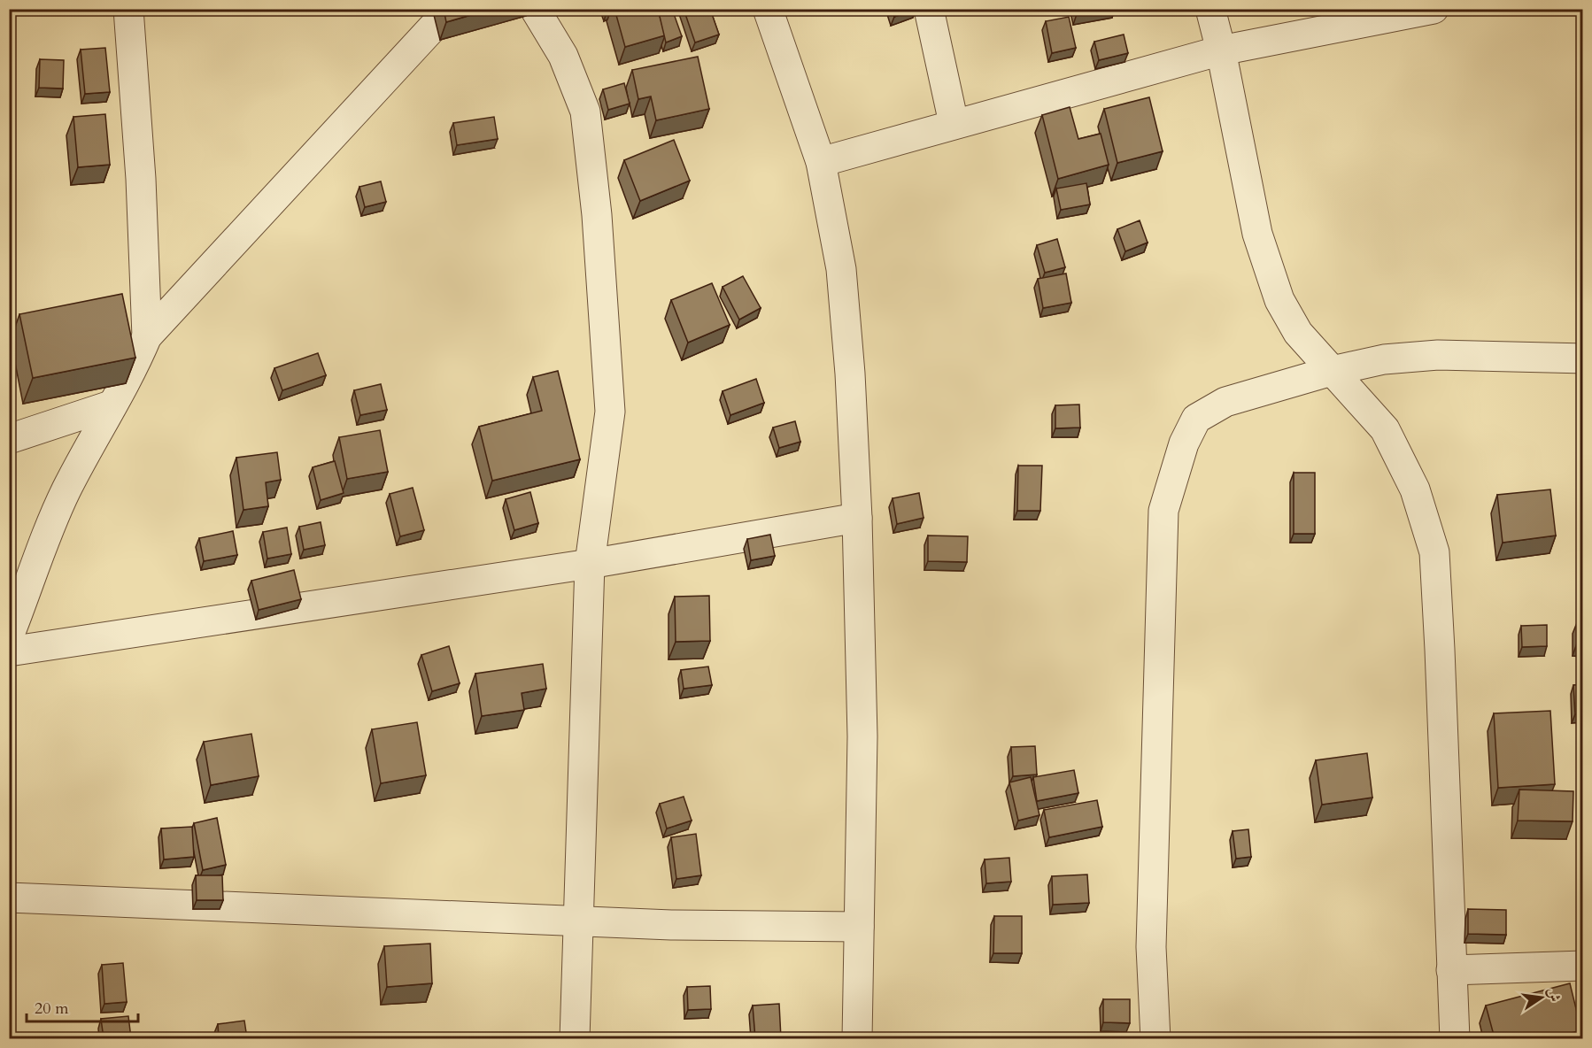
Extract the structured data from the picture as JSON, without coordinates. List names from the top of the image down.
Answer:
{
  "scale_bar": "20 m",
  "north": "right"
}
